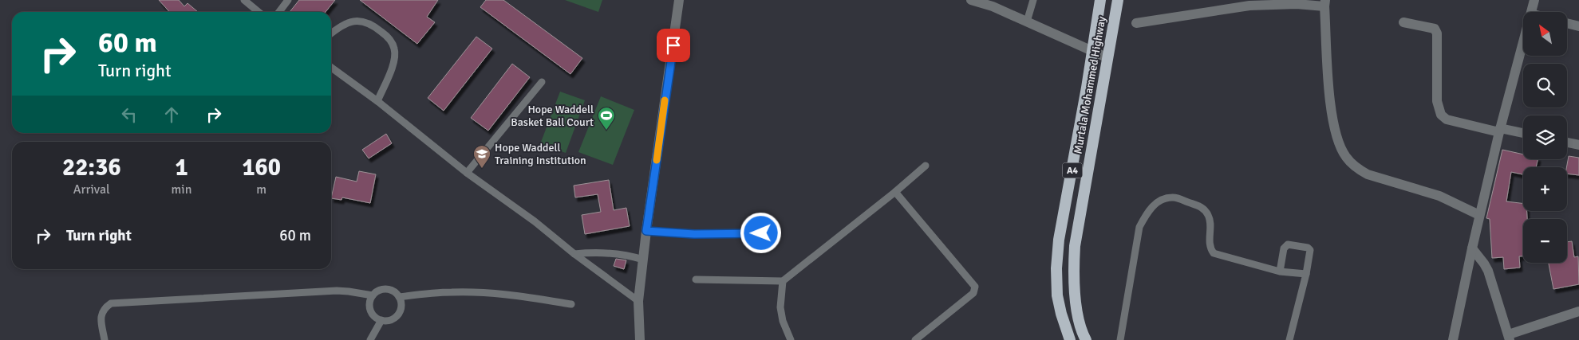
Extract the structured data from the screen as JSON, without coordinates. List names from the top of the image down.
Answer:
{
  "streets": {
    "highway": ["Murtala Mohammed Highway", "A4"]
  },
  "places": {
    "sports": ["Hope Waddell Basket Ball Court"],
    "school or university": ["Hope Waddell Training Institution"]
  },
  "north": "top left",
  "page": {
    "map_buttons": ["+", "−"],
    "turn": ["60 m", "Turn right"],
    "eta": [
      "22:36",
      "Arrival",
      "1",
      "min",
      "160",
      "m"
    ],
    "list": [
      {
        "name": "Turn right",
        "value": "60 m"
      }
    ]
  }
}
